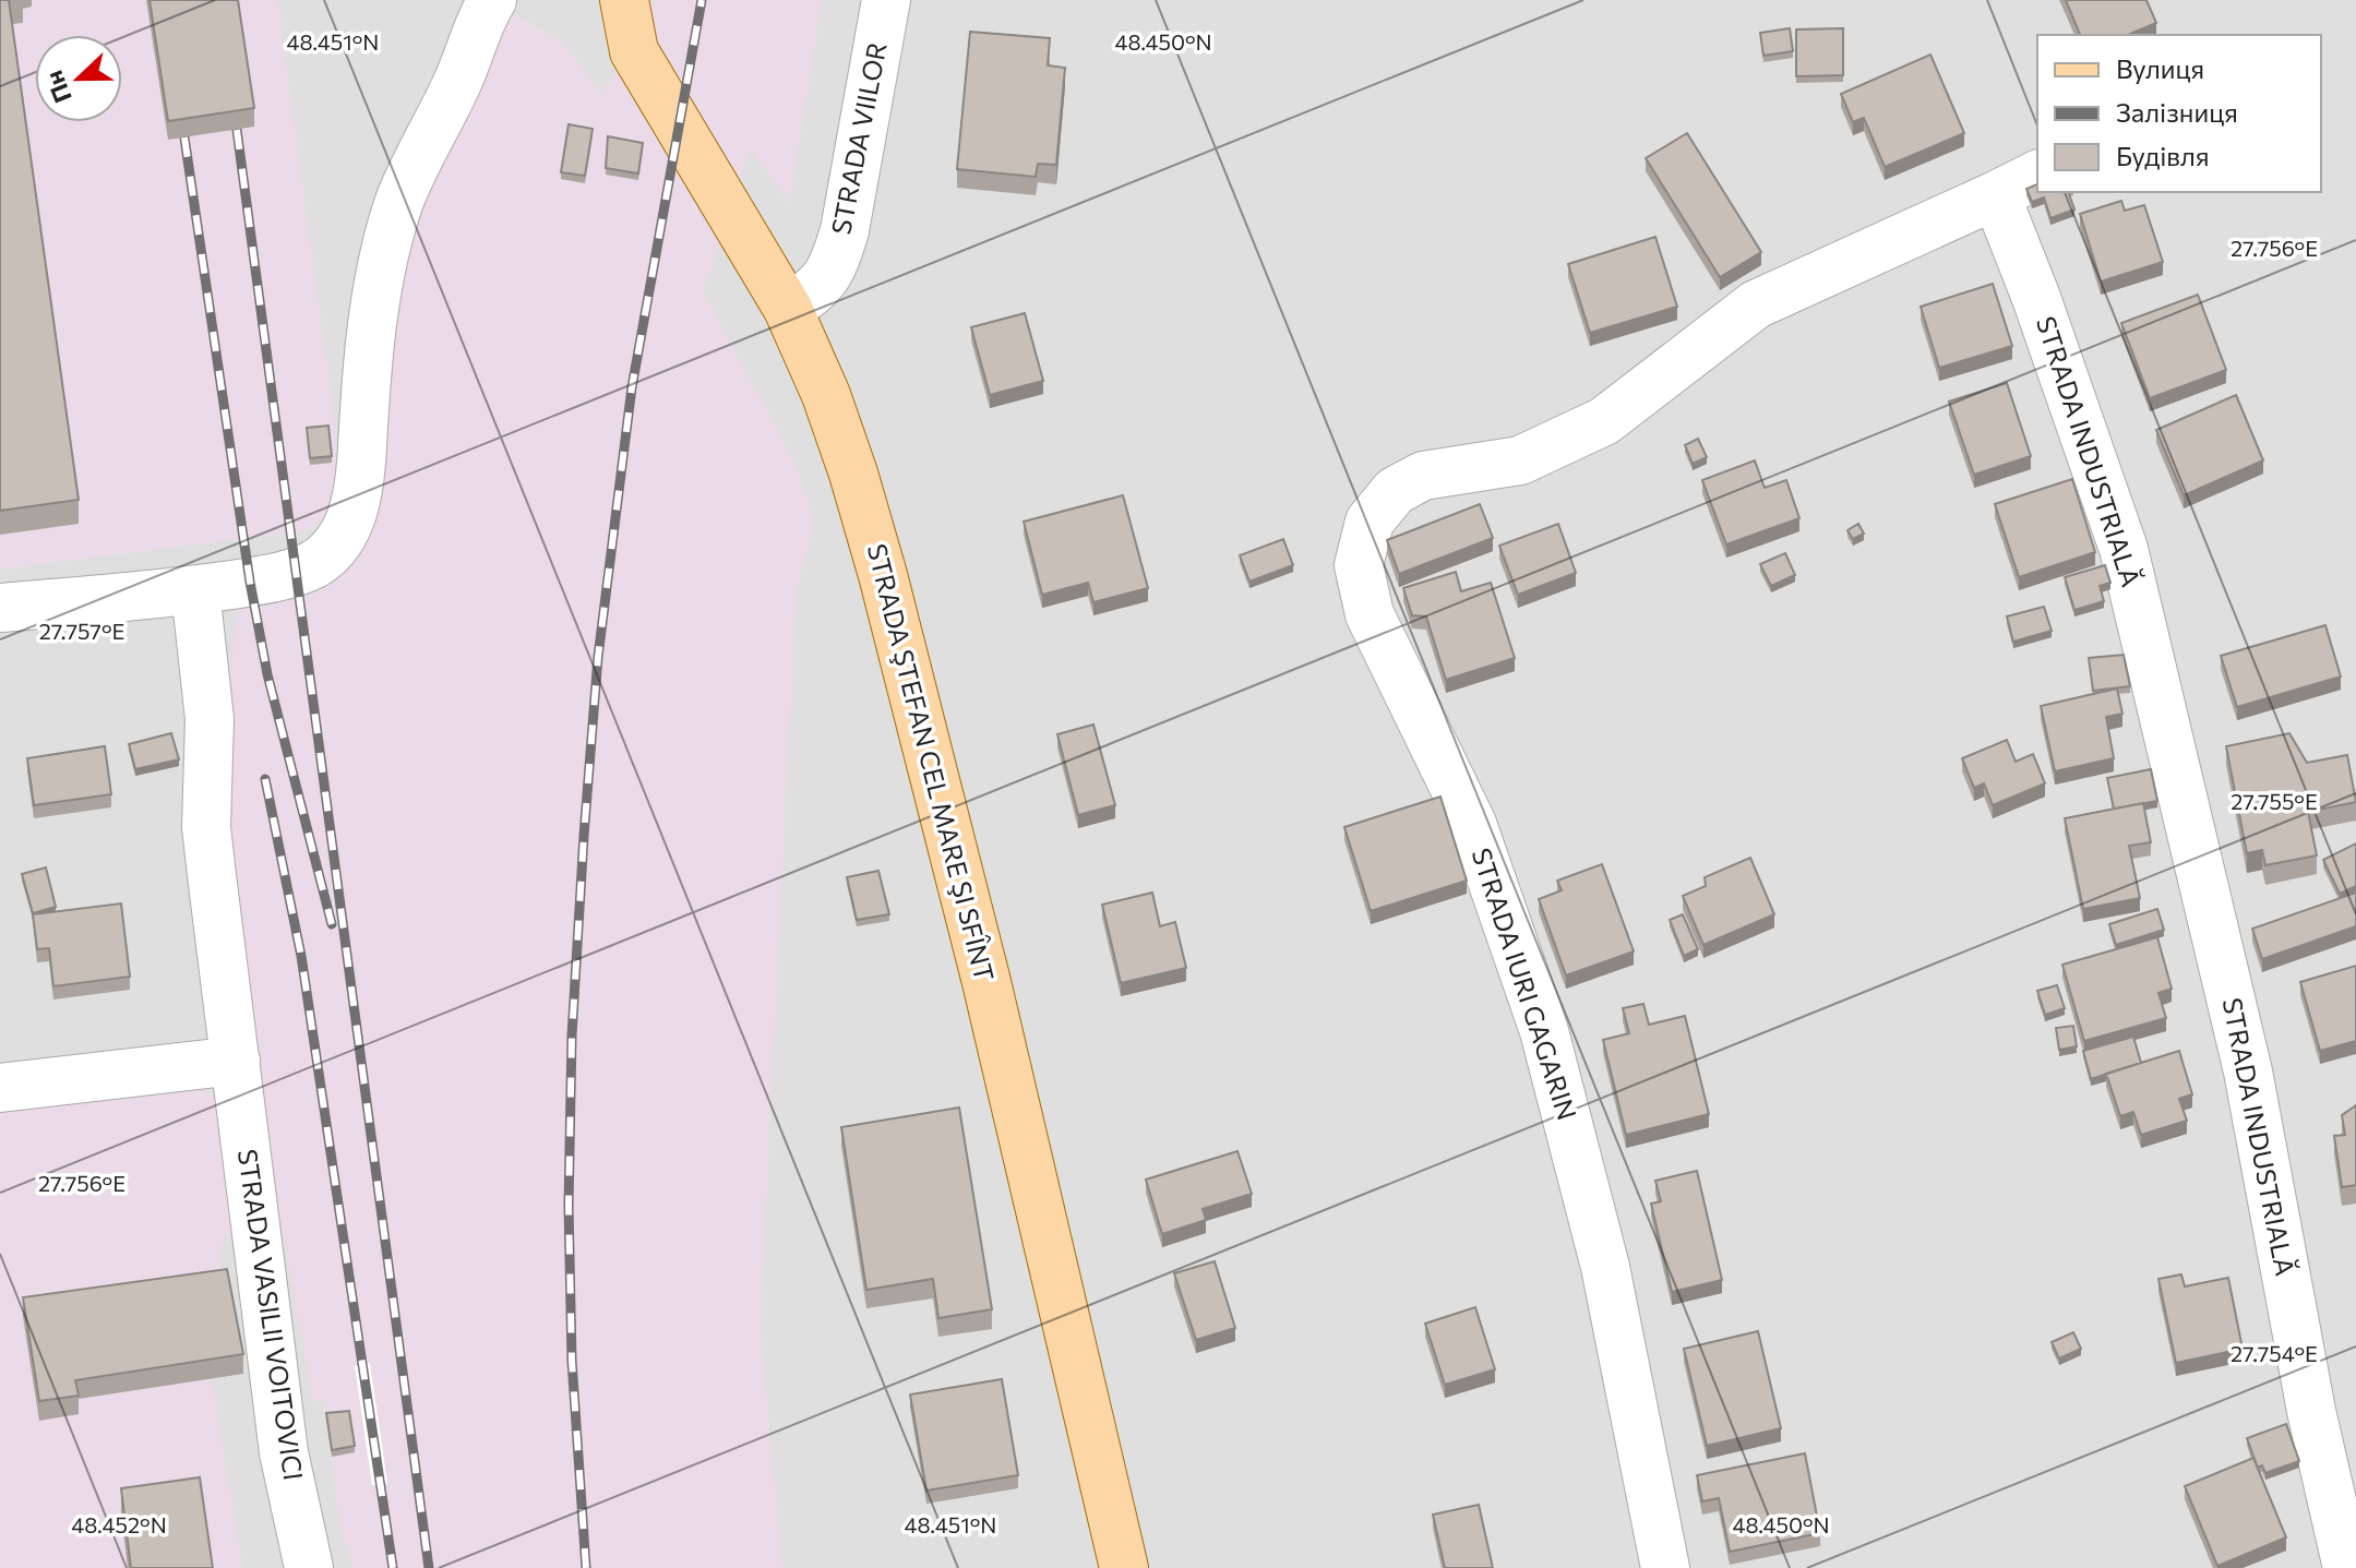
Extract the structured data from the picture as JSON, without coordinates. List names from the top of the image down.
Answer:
{
  "streets": {
    "main road": ["STRADA ŞTEFAN CEL MARE ŞI SFÎNT"],
    "street": [
      "STRADA VIILOR",
      "STRADA INDUSTRIALĂ",
      "STRADA IURI GAGARIN",
      "STRADA VASILII VOITOVICI"
    ]
  },
  "crossings": [
    ["STRADA VIILOR", "STRADA ŞTEFAN CEL MARE ŞI SFÎNT"],
    ["STRADA INDUSTRIALĂ", "STRADA IURI GAGARIN"]
  ],
  "legend": ["Вулиця", "Залізниця", "Будівля"],
  "north": "left",
  "coordinates": [
    "48.451°N",
    "48.450°N",
    "27.756°E",
    "27.757°E",
    "27.755°E",
    "27.754°E",
    "48.452°N"
  ]
}
